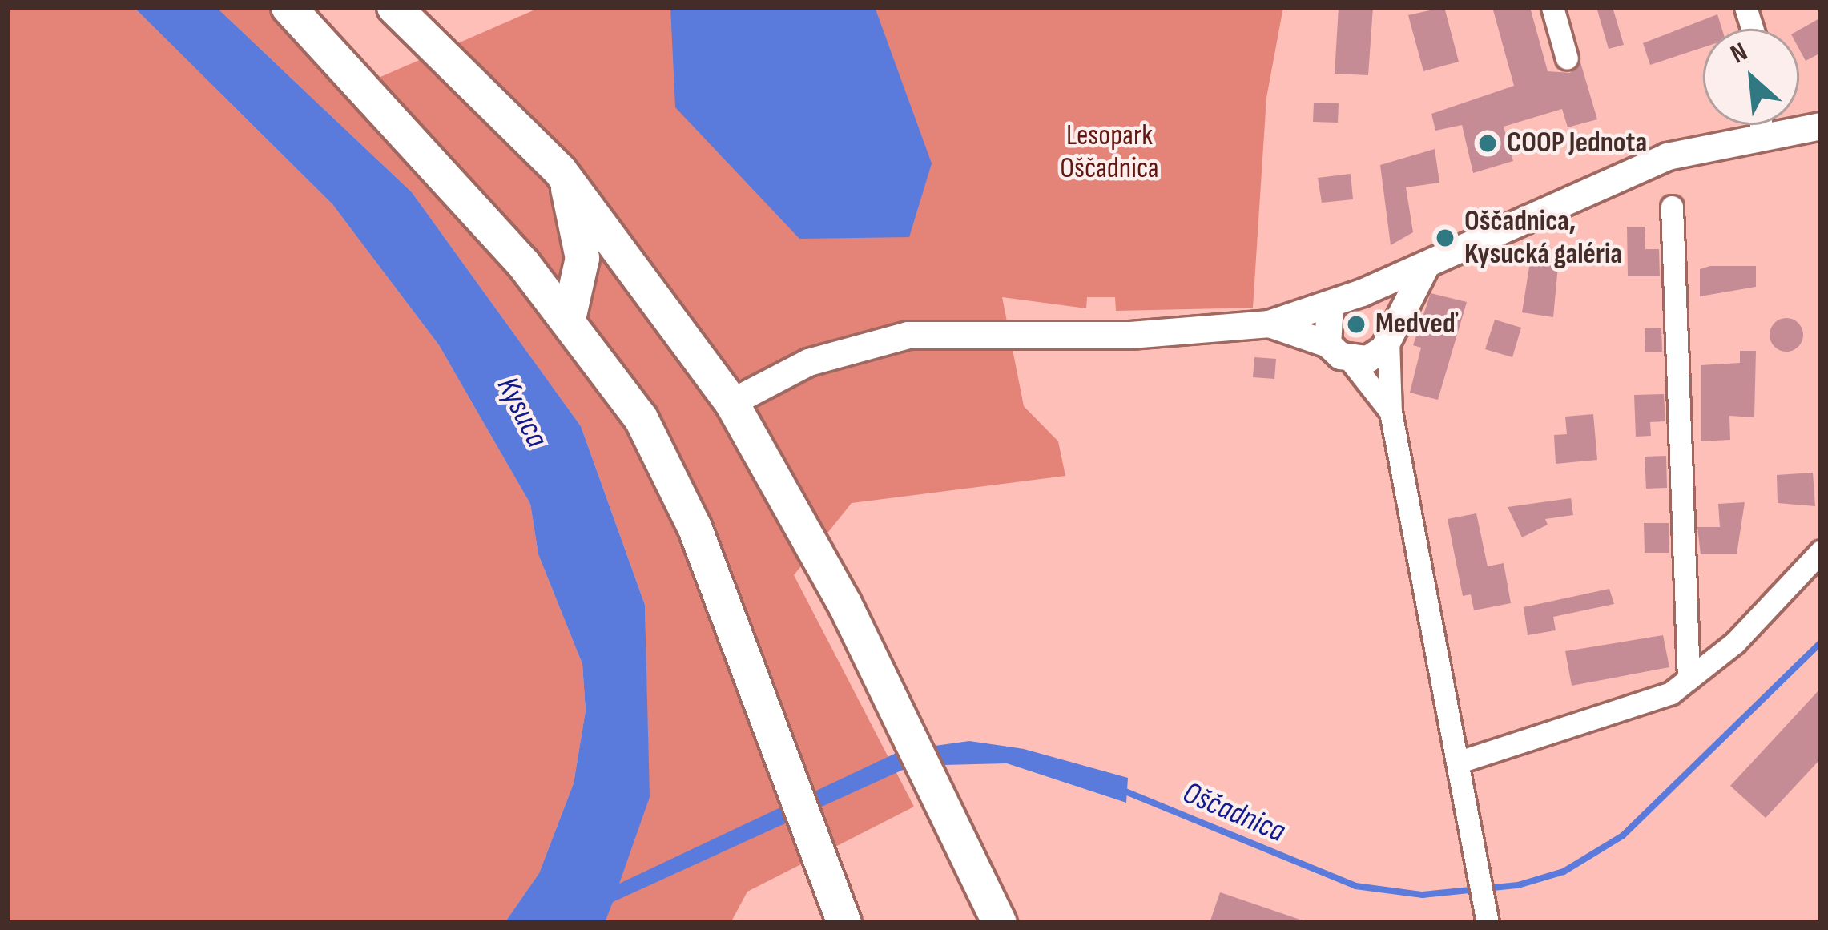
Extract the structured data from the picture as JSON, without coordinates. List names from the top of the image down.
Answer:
{
  "water": ["Kysuca", "Oščadnica"],
  "parks": ["Lesopark Oščadnica"],
  "places": ["COOP Jednota", "Oščadnica, Kysucká galéria", "Medveď"],
  "north": "top left"
}
